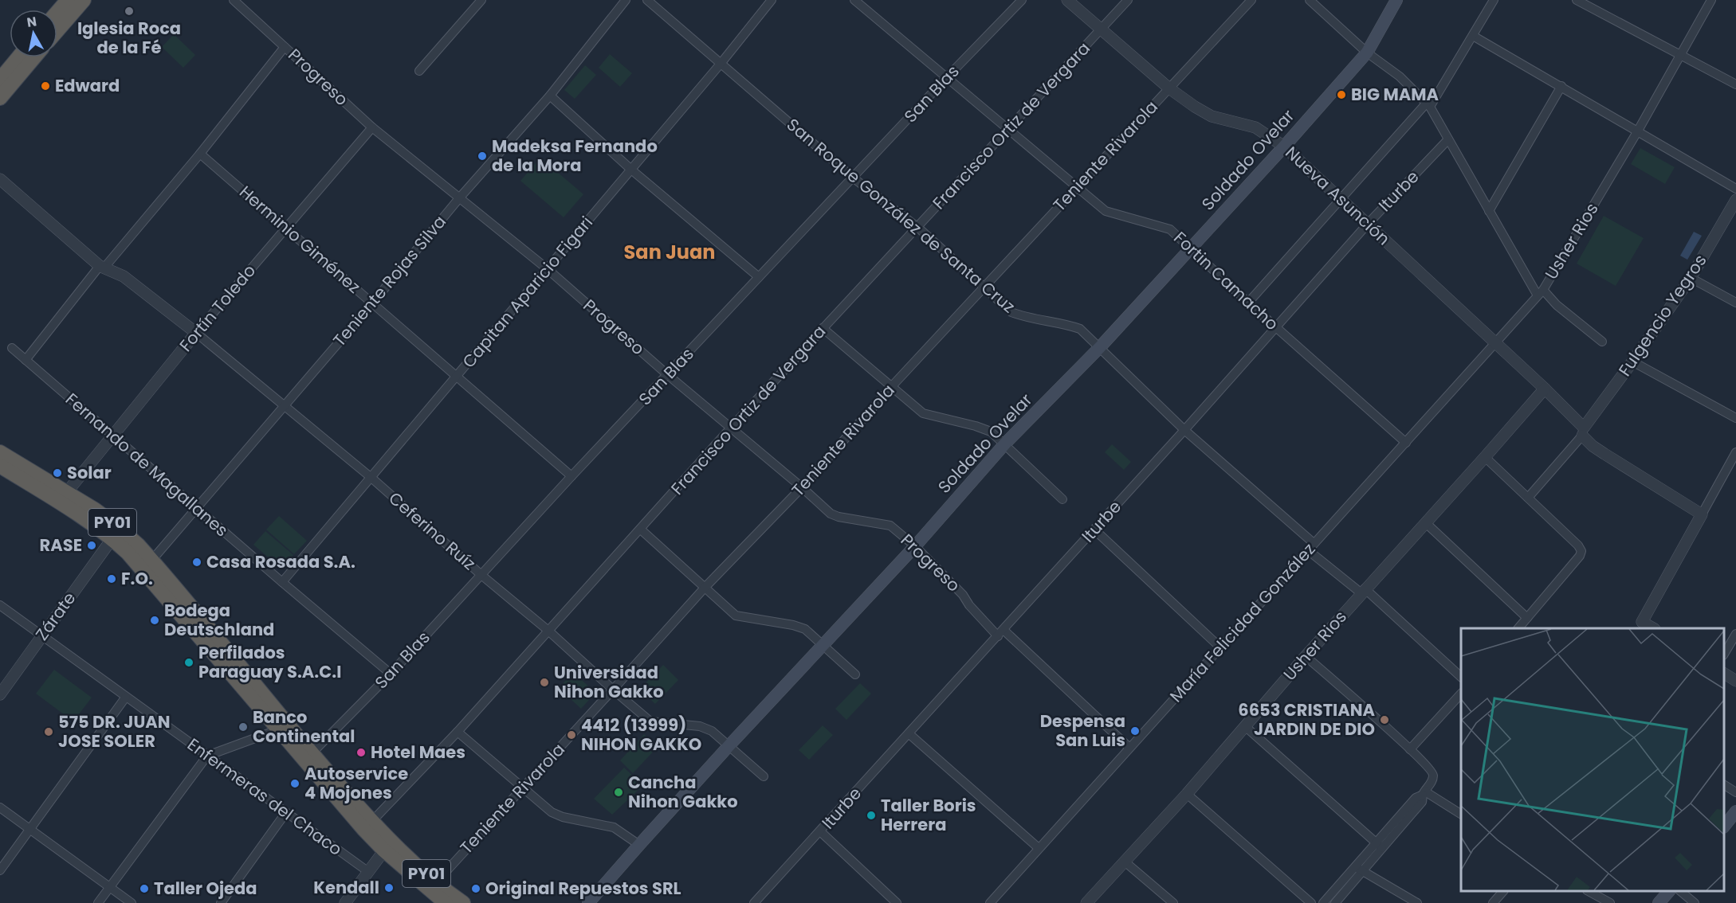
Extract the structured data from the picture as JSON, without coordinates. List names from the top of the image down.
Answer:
{
  "streets": {
    "highway": ["PY01"],
    "main road": ["Soldado Ovelar"],
    "street": [
      "Progreso",
      "San Blas",
      "Francisco Ortiz de Vergara",
      "Teniente Rivarola",
      "Iturbe",
      "Nueva Asunción",
      "San Roque González de Santa Cruz",
      "Herminio Giménez",
      "Usher Rios",
      "Teniente Rojas Silva",
      "Fortin Camacho",
      "Capitan Aparicio Figari",
      "Fortín Toledo",
      "Fulgencio Yegros",
      "Fernando de Magallanes",
      "Ceferino Ruíz",
      "Zárate",
      "María Felicidad González",
      "Enfermeras del Chaco"
    ]
  },
  "crossings": [
    ["Progreso", "San Blas"],
    ["Progreso", "Francisco Ortiz de Vergara"],
    ["Progreso", "Teniente Rivarola"],
    ["Progreso", "Soldado Ovelar"],
    ["Progreso", "Iturbe"],
    ["Progreso", "Teniente Rojas Silva"],
    ["Progreso", "Capitan Aparicio Figari"],
    ["Progreso", "Fortín Toledo"],
    ["Progreso", "María Felicidad González"],
    ["San Blas", "San Roque González de Santa Cruz"],
    ["San Blas", "Herminio Giménez"],
    ["San Blas", "Fortin Camacho"],
    ["San Blas", "Fernando de Magallanes"],
    ["San Blas", "PY01"],
    ["San Blas", "Ceferino Ruíz"],
    ["Francisco Ortiz de Vergara", "Nueva Asunción"],
    ["Francisco Ortiz de Vergara", "San Roque González de Santa Cruz"],
    ["Francisco Ortiz de Vergara", "Fortin Camacho"],
    ["Francisco Ortiz de Vergara", "PY01"],
    ["Francisco Ortiz de Vergara", "Ceferino Ruíz"],
    ["Teniente Rivarola", "Nueva Asunción"],
    ["Teniente Rivarola", "San Roque González de Santa Cruz"],
    ["Teniente Rivarola", "Fortin Camacho"],
    ["Teniente Rivarola", "PY01"],
    ["Teniente Rivarola", "Ceferino Ruíz"],
    ["Soldado Ovelar", "Nueva Asunción"],
    ["Soldado Ovelar", "San Roque González de Santa Cruz"],
    ["Soldado Ovelar", "Fortin Camacho"],
    ["Soldado Ovelar", "Ceferino Ruíz"],
    ["Iturbe", "Nueva Asunción"],
    ["Iturbe", "San Roque González de Santa Cruz"],
    ["Iturbe", "Fortin Camacho"],
    ["Nueva Asunción", "Usher Rios"],
    ["Nueva Asunción", "Fulgencio Yegros"],
    ["Nueva Asunción", "María Felicidad González"],
    ["San Roque González de Santa Cruz", "Usher Rios"],
    ["San Roque González de Santa Cruz", "Capitan Aparicio Figari"],
    ["San Roque González de Santa Cruz", "María Felicidad González"],
    ["Herminio Giménez", "Teniente Rojas Silva"],
    ["Herminio Giménez", "Capitan Aparicio Figari"],
    ["Herminio Giménez", "Fortín Toledo"],
    ["Usher Rios", "María Felicidad González"],
    ["Teniente Rojas Silva", "Fernando de Magallanes"],
    ["Teniente Rojas Silva", "PY01"],
    ["Teniente Rojas Silva", "Ceferino Ruíz"],
    ["Fortin Camacho", "María Felicidad González"],
    ["Capitan Aparicio Figari", "Fernando de Magallanes"],
    ["Capitan Aparicio Figari", "Ceferino Ruíz"],
    ["Fortín Toledo", "Fernando de Magallanes"],
    ["Fortín Toledo", "PY01"],
    ["Fortín Toledo", "Ceferino Ruíz"],
    ["PY01", "Zárate"],
    ["Zárate", "Enfermeras del Chaco"]
  ],
  "districts": ["San Juan"],
  "places": [
    "Iglesia Roca de la Fé",
    "Edward",
    "BIG MAMA",
    "Madeksa Fernando de la Mora",
    "Solar",
    "RASE",
    "Casa Rosada S.A.",
    "F.O.",
    "Bodega Deutschland",
    "Perfilados Paraguay S.A.C.I",
    "Universidad Nihon Gakko",
    "6653 CRISTIANA JARDIN DE DIO",
    "Banco Continental",
    "Despensa San Luis",
    "575 DR. JUAN JOSE SOLER",
    "4412 (13999) NIHON GAKKO",
    "Hotel Maes",
    "Autoservice 4 Mojones",
    "Cancha Nihon Gakko",
    "Taller Boris Herrera",
    "Kendall",
    "Taller Ojeda",
    "Original Repuestos SRL"
  ],
  "north": "top"
}
